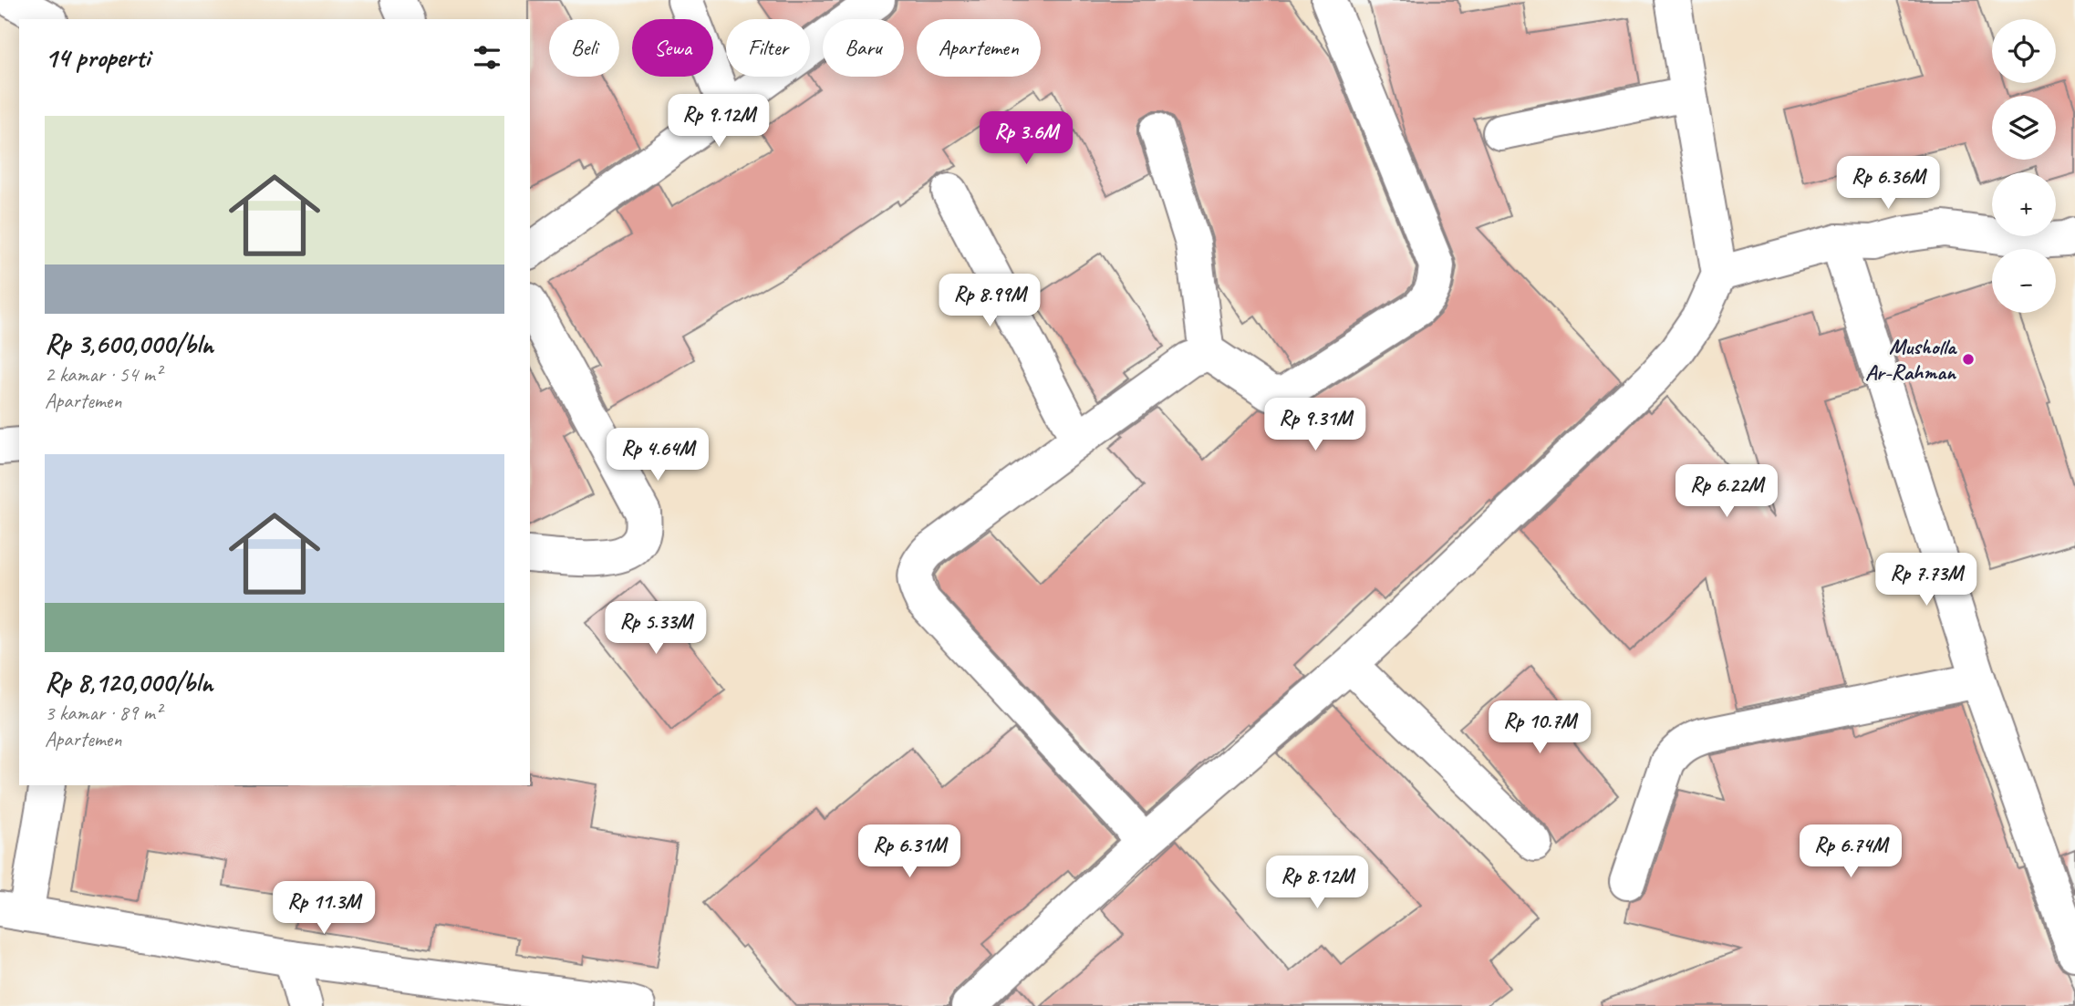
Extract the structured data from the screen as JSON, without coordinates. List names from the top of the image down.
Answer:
{
  "places": ["Musholla Ar-Rahman"],
  "page": {
    "map_buttons": ["+", "−"],
    "chip": [
      "Beli",
      "Sewa",
      "Filter",
      "Baru",
      "Apartemen"
    ],
    "heading": "14 properti",
    "price": [
      "Rp 9.12M",
      "Rp 3.6M",
      "Rp 6.36M",
      "Rp 8.99M",
      "Rp 9.31M",
      "Rp 4.64M",
      "Rp 6.22M",
      "Rp 7.73M",
      "Rp 5.33M",
      "Rp 10.7M",
      "Rp 6.31M",
      "Rp 6.74M",
      "Rp 8.12M",
      "Rp 11.3M"
    ],
    "list": [
      {
        "name": "Rp 3,600,000/bln",
        "note": "2 kamar · 54 m² · Apartemen"
      },
      {
        "name": "Rp 8,120,000/bln",
        "note": "3 kamar · 89 m² · Apartemen"
      }
    ]
  }
}
